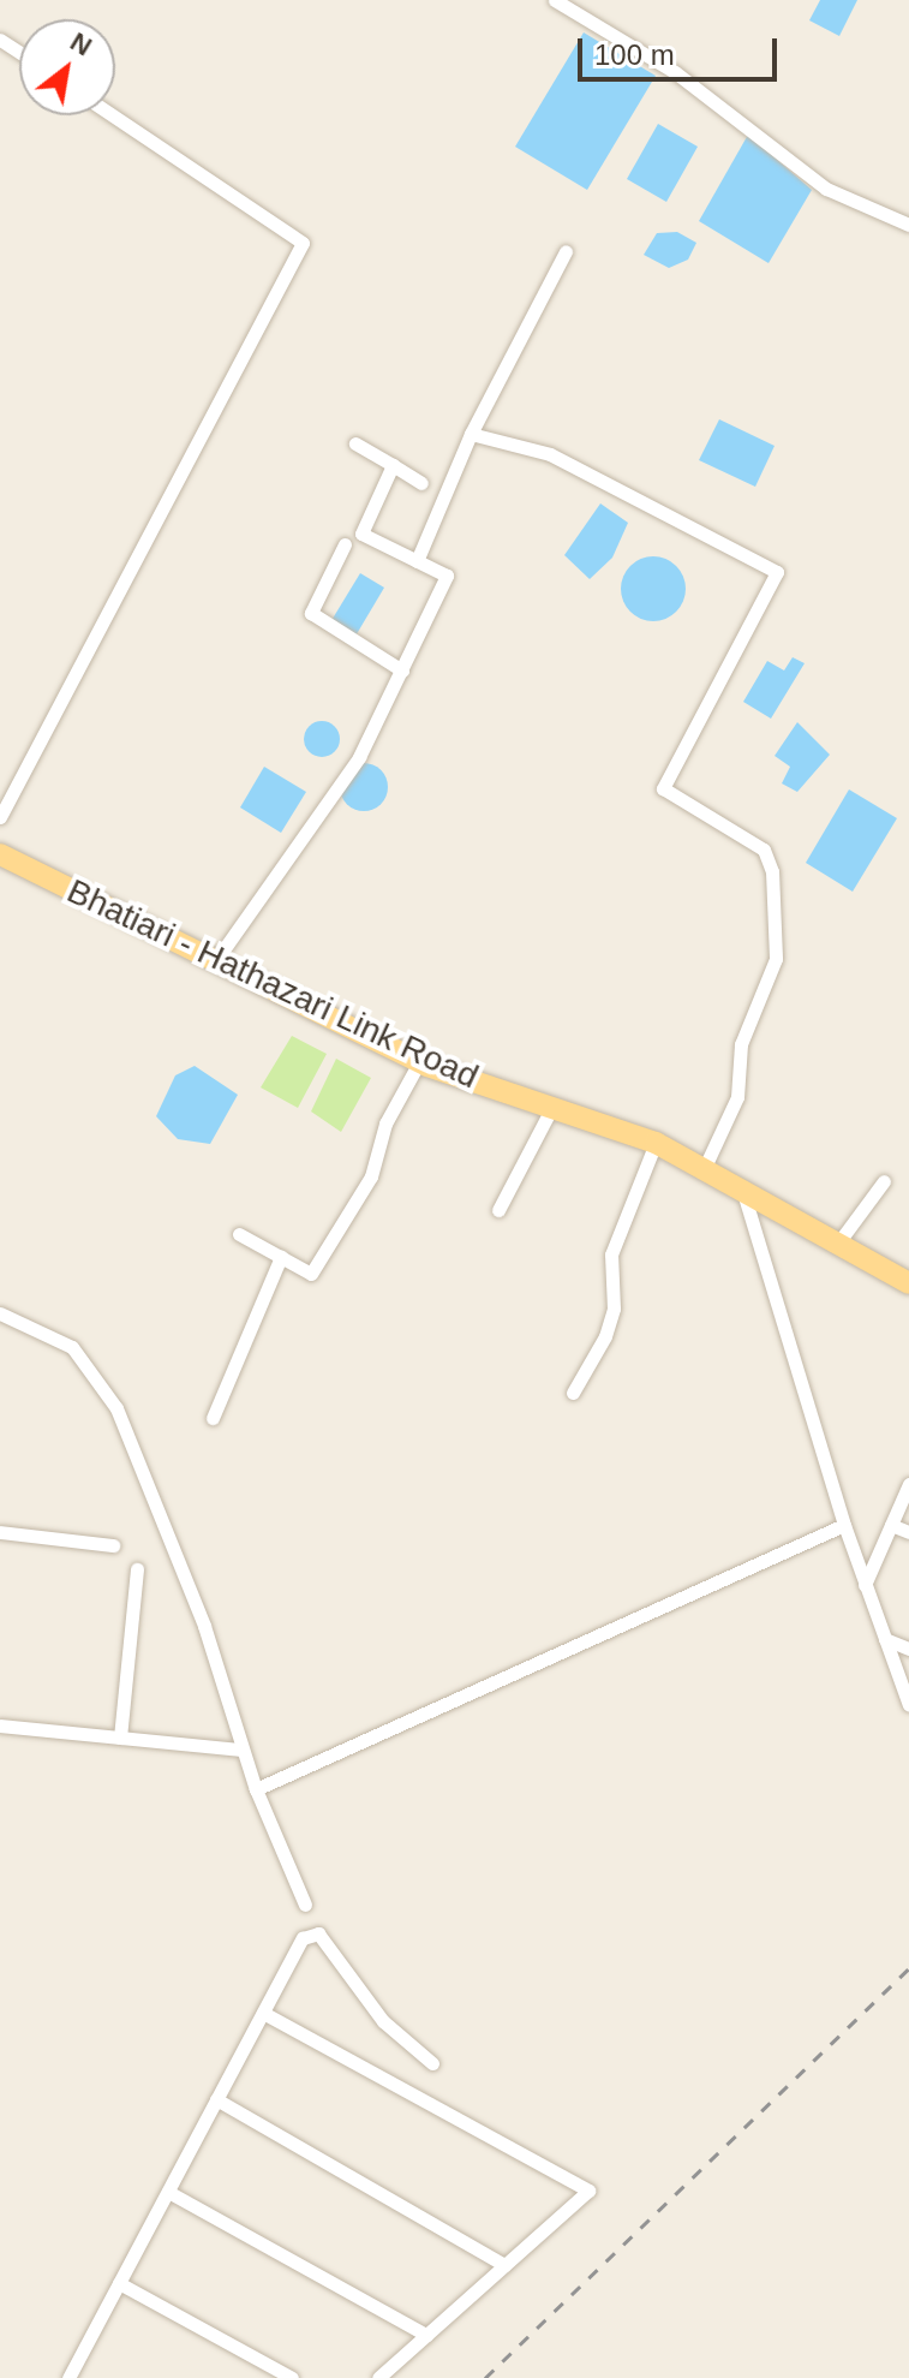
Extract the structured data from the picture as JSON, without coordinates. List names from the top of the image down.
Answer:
{
  "streets": {
    "main road": ["Bhatiari - Hathazari Link Road"]
  },
  "scale_bar": "100 m",
  "north": "top right"
}
